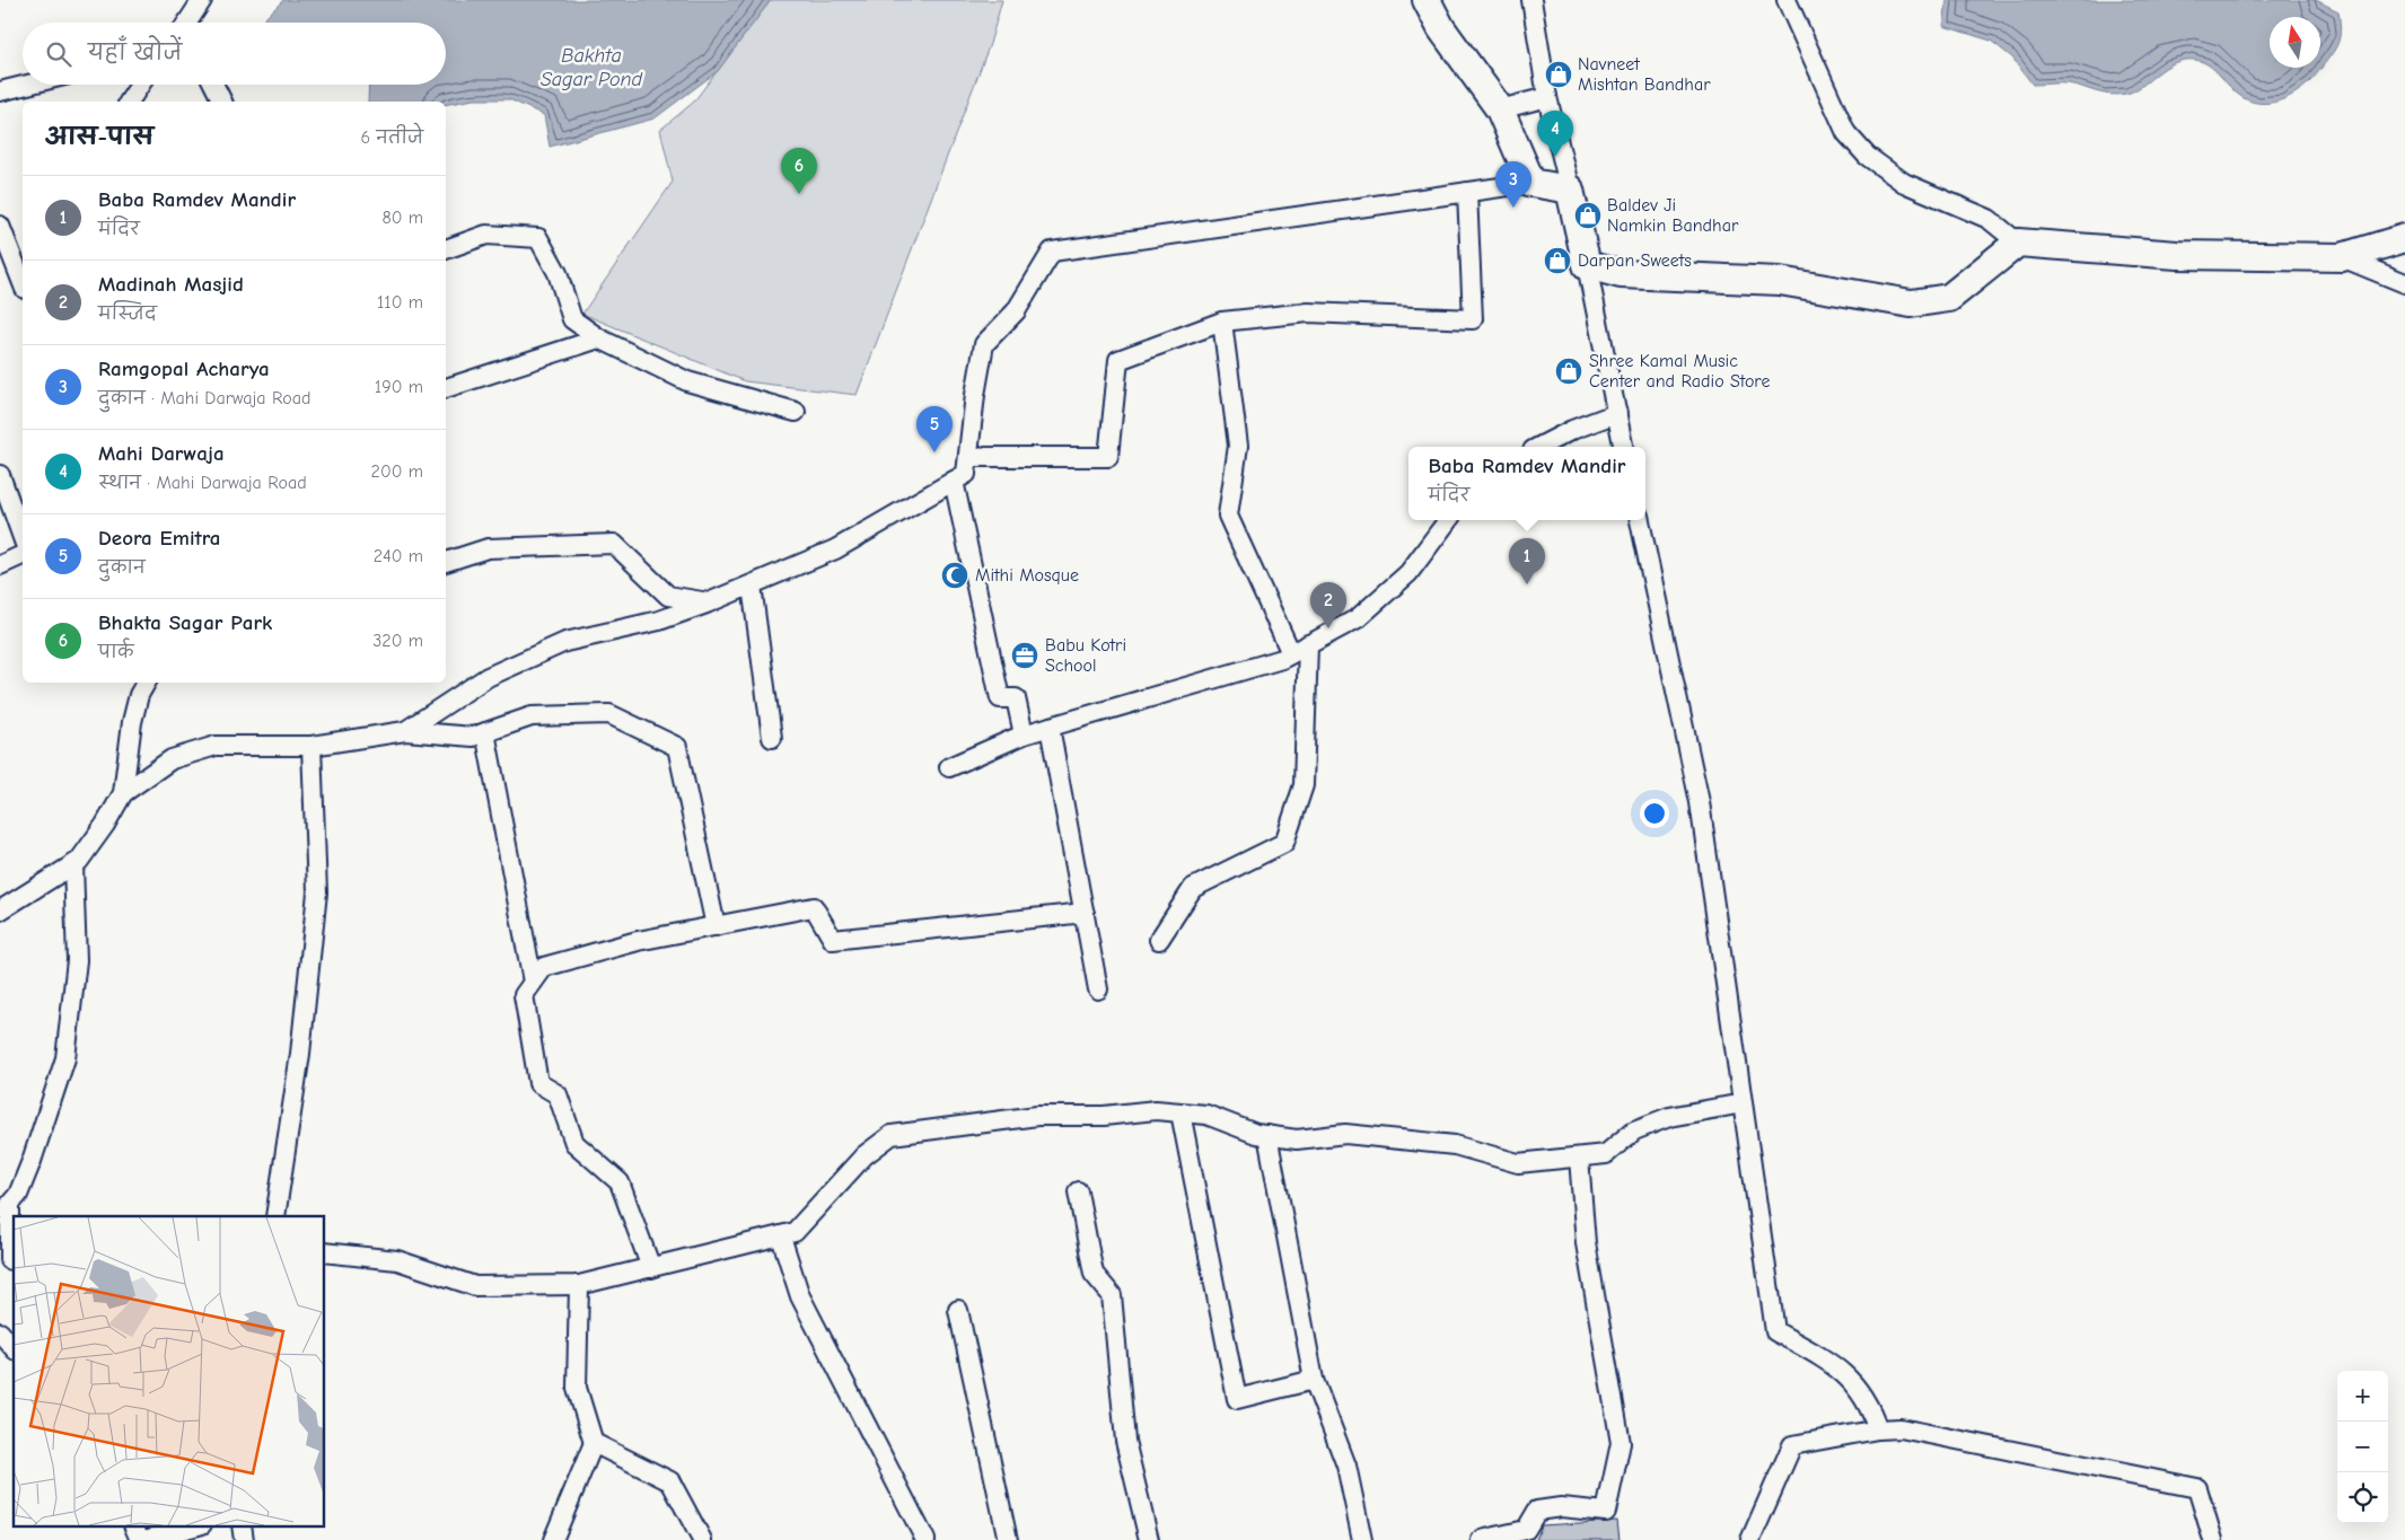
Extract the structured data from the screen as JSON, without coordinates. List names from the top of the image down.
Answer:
{
  "water": ["Bakhta Sagar Pond"],
  "places": {
    "shop": [
      "Navneet Mishtan Bandhar",
      "Baldev Ji Namkin Bandhar",
      "Darpan Sweets",
      "Shree Kamal Music Center and Radio Store"
    ],
    "mosque": ["Mithi Mosque"],
    "office": ["Babu Kotri School"]
  },
  "north": "top",
  "page": {
    "search": "यहाँ खोजें",
    "heading": ["आस-पास", "6 नतीजे"],
    "pins": [
      "4",
      "6",
      "3",
      "5",
      "1",
      "2"
    ],
    "list": [
      {
        "mark": "1",
        "name": "Baba Ramdev Mandir",
        "note": "मंदिर",
        "value": "80 m"
      },
      {
        "mark": "2",
        "name": "Madinah Masjid",
        "note": "मस्जिद",
        "value": "110 m"
      },
      {
        "mark": "3",
        "name": "Ramgopal Acharya",
        "note": "दुकान · Mahi Darwaja Road",
        "value": "190 m"
      },
      {
        "mark": "4",
        "name": "Mahi Darwaja",
        "note": "स्थान · Mahi Darwaja Road",
        "value": "200 m"
      },
      {
        "mark": "5",
        "name": "Deora Emitra",
        "note": "दुकान",
        "value": "240 m"
      },
      {
        "mark": "6",
        "name": "Bhakta Sagar Park",
        "note": "पार्क",
        "value": "320 m"
      }
    ],
    "popup": ["Baba Ramdev Mandir", "मंदिर"],
    "map_buttons": ["+", "−"]
  }
}
